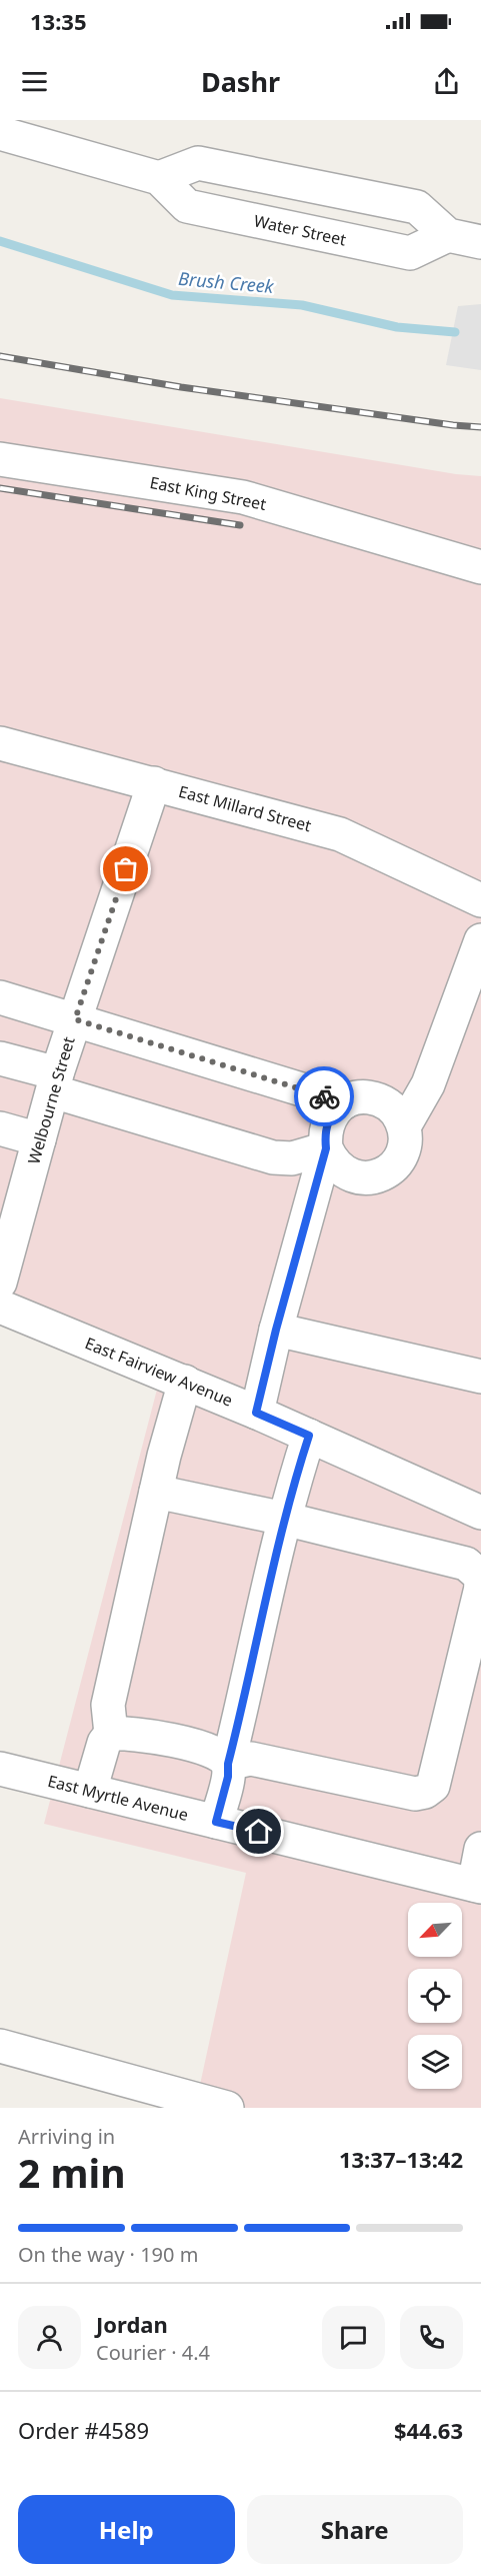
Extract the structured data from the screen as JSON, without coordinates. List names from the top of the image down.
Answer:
{
  "streets": {
    "street": [
      "Water Street",
      "East King Street",
      "East Millard Street",
      "Welbourne Street",
      "East Fairview Avenue",
      "East Myrtle Avenue"
    ]
  },
  "crossings": [
    ["East Millard Street", "Welbourne Street"]
  ],
  "water": ["Brush Creek"],
  "north": "bottom left",
  "page": {
    "status": "13:35",
    "header": "Dashr",
    "heading": ["2 min", "Arriving in", "13:37–13:42"],
    "panel": [
      "Jordan",
      "Courier · 4.4",
      "Order #4589",
      "$44.63"
    ],
    "bar": "On the way · 190 m",
    "buttons": ["Help", "Share"]
  }
}
